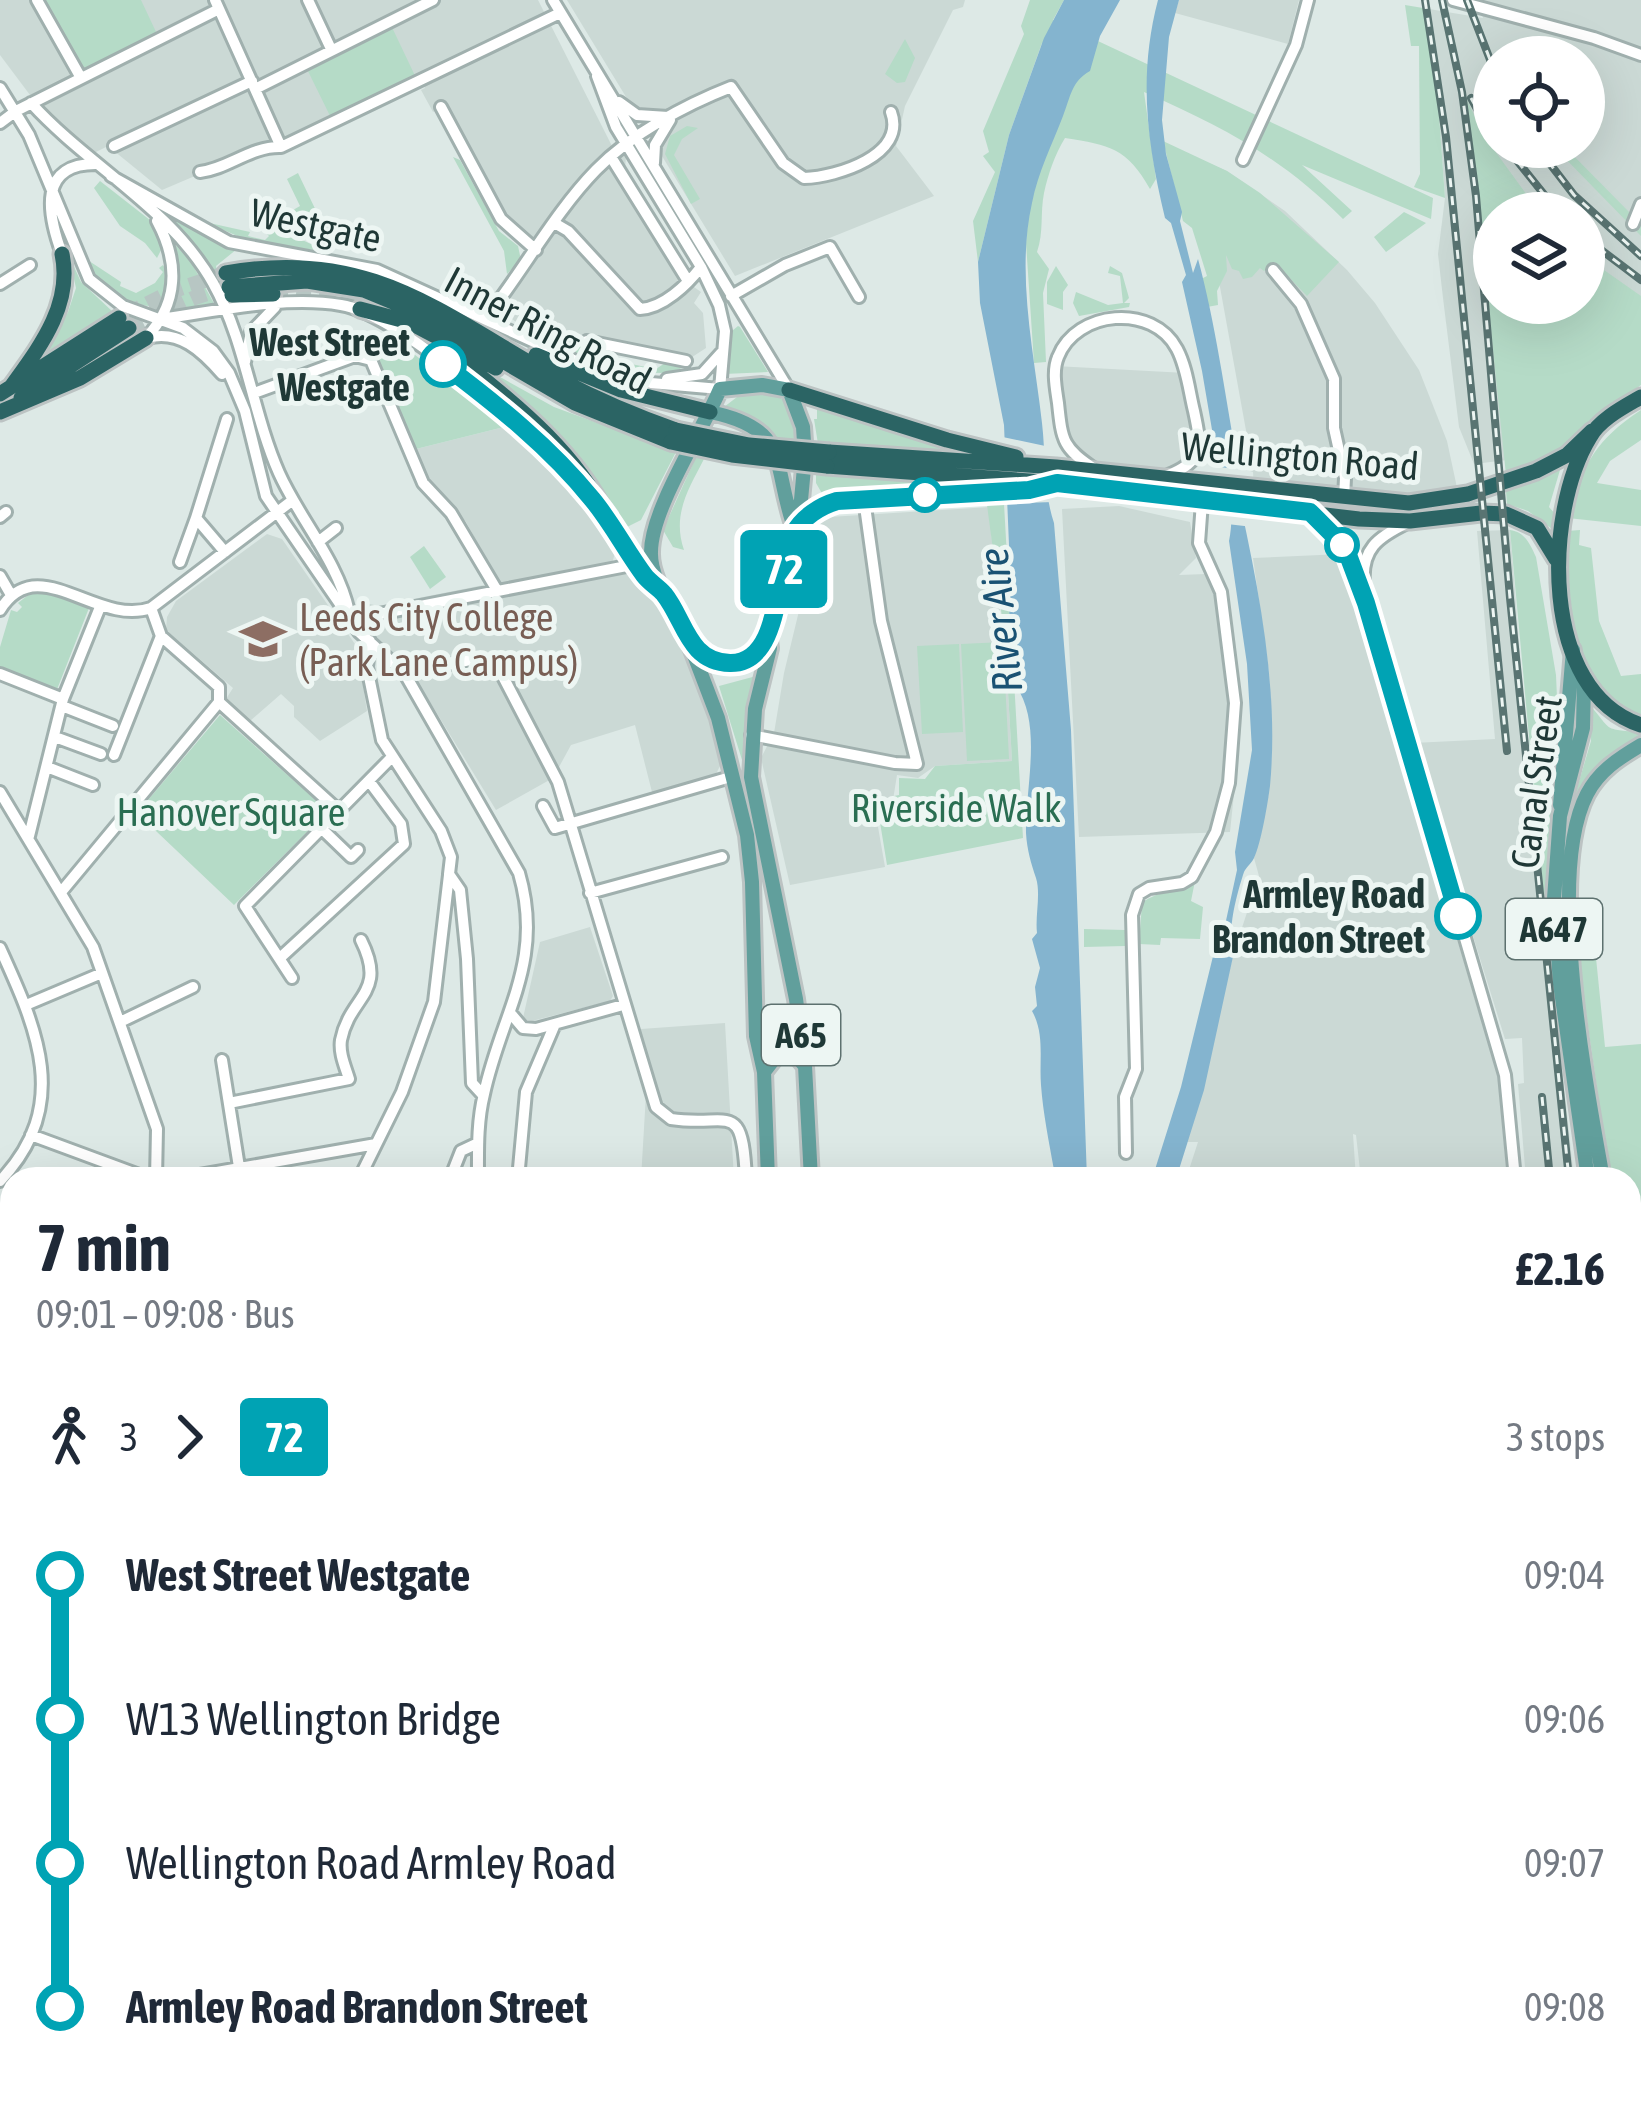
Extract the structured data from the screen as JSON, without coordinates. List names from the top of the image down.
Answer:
{
  "streets": {
    "highway": ["Inner Ring Road", "Wellington Road"],
    "main road": [
      "Westgate",
      "Canal Street",
      "A647",
      "A65"
    ]
  },
  "crossings": [
    ["Westgate", "A65"],
    ["Inner Ring Road", "Wellington Road"],
    ["Canal Street", "A647"]
  ],
  "water": ["River Aire"],
  "parks": ["Riverside Walk", "Hanover Square"],
  "places": {
    "other": ["West Street Westgate", "Armley Road Brandon Street"],
    "school or university": ["Leeds City College (Park Lane Campus)"]
  },
  "lines": ["bus line 72"],
  "page": {
    "on_map": "72",
    "heading": ["7 min", "09:01 – 09:08 · Bus", "£2.16"],
    "legs": ["3", "72", "3 stops"],
    "list": [
      {
        "name": "West Street Westgate",
        "value": "09:04"
      },
      {
        "name": "W13 Wellington Bridge",
        "value": "09:06"
      },
      {
        "name": "Wellington Road Armley Road",
        "value": "09:07"
      },
      {
        "name": "Armley Road Brandon Street",
        "value": "09:08"
      }
    ]
  }
}
